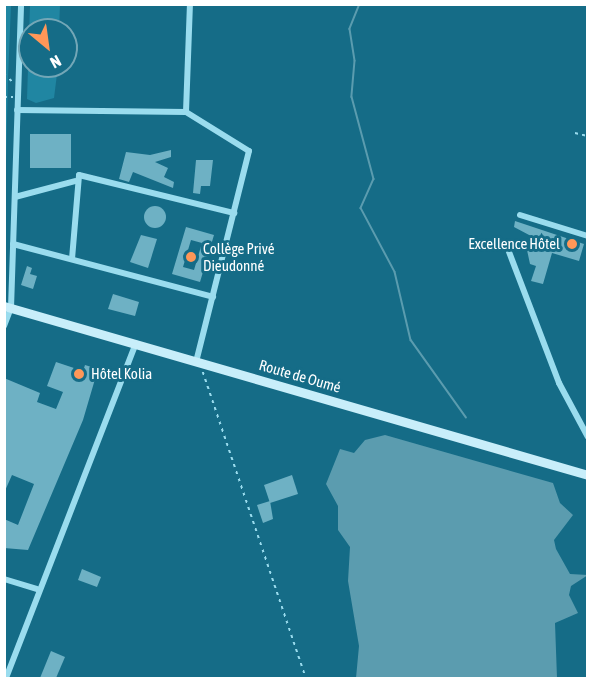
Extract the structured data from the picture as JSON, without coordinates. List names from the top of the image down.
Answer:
{
  "streets": {
    "main road": ["Route de Oumé"]
  },
  "places": ["Excellence Hôtel", "Collège Privé Dieudonné", "Hôtel Kolia"],
  "north": "bottom right"
}
